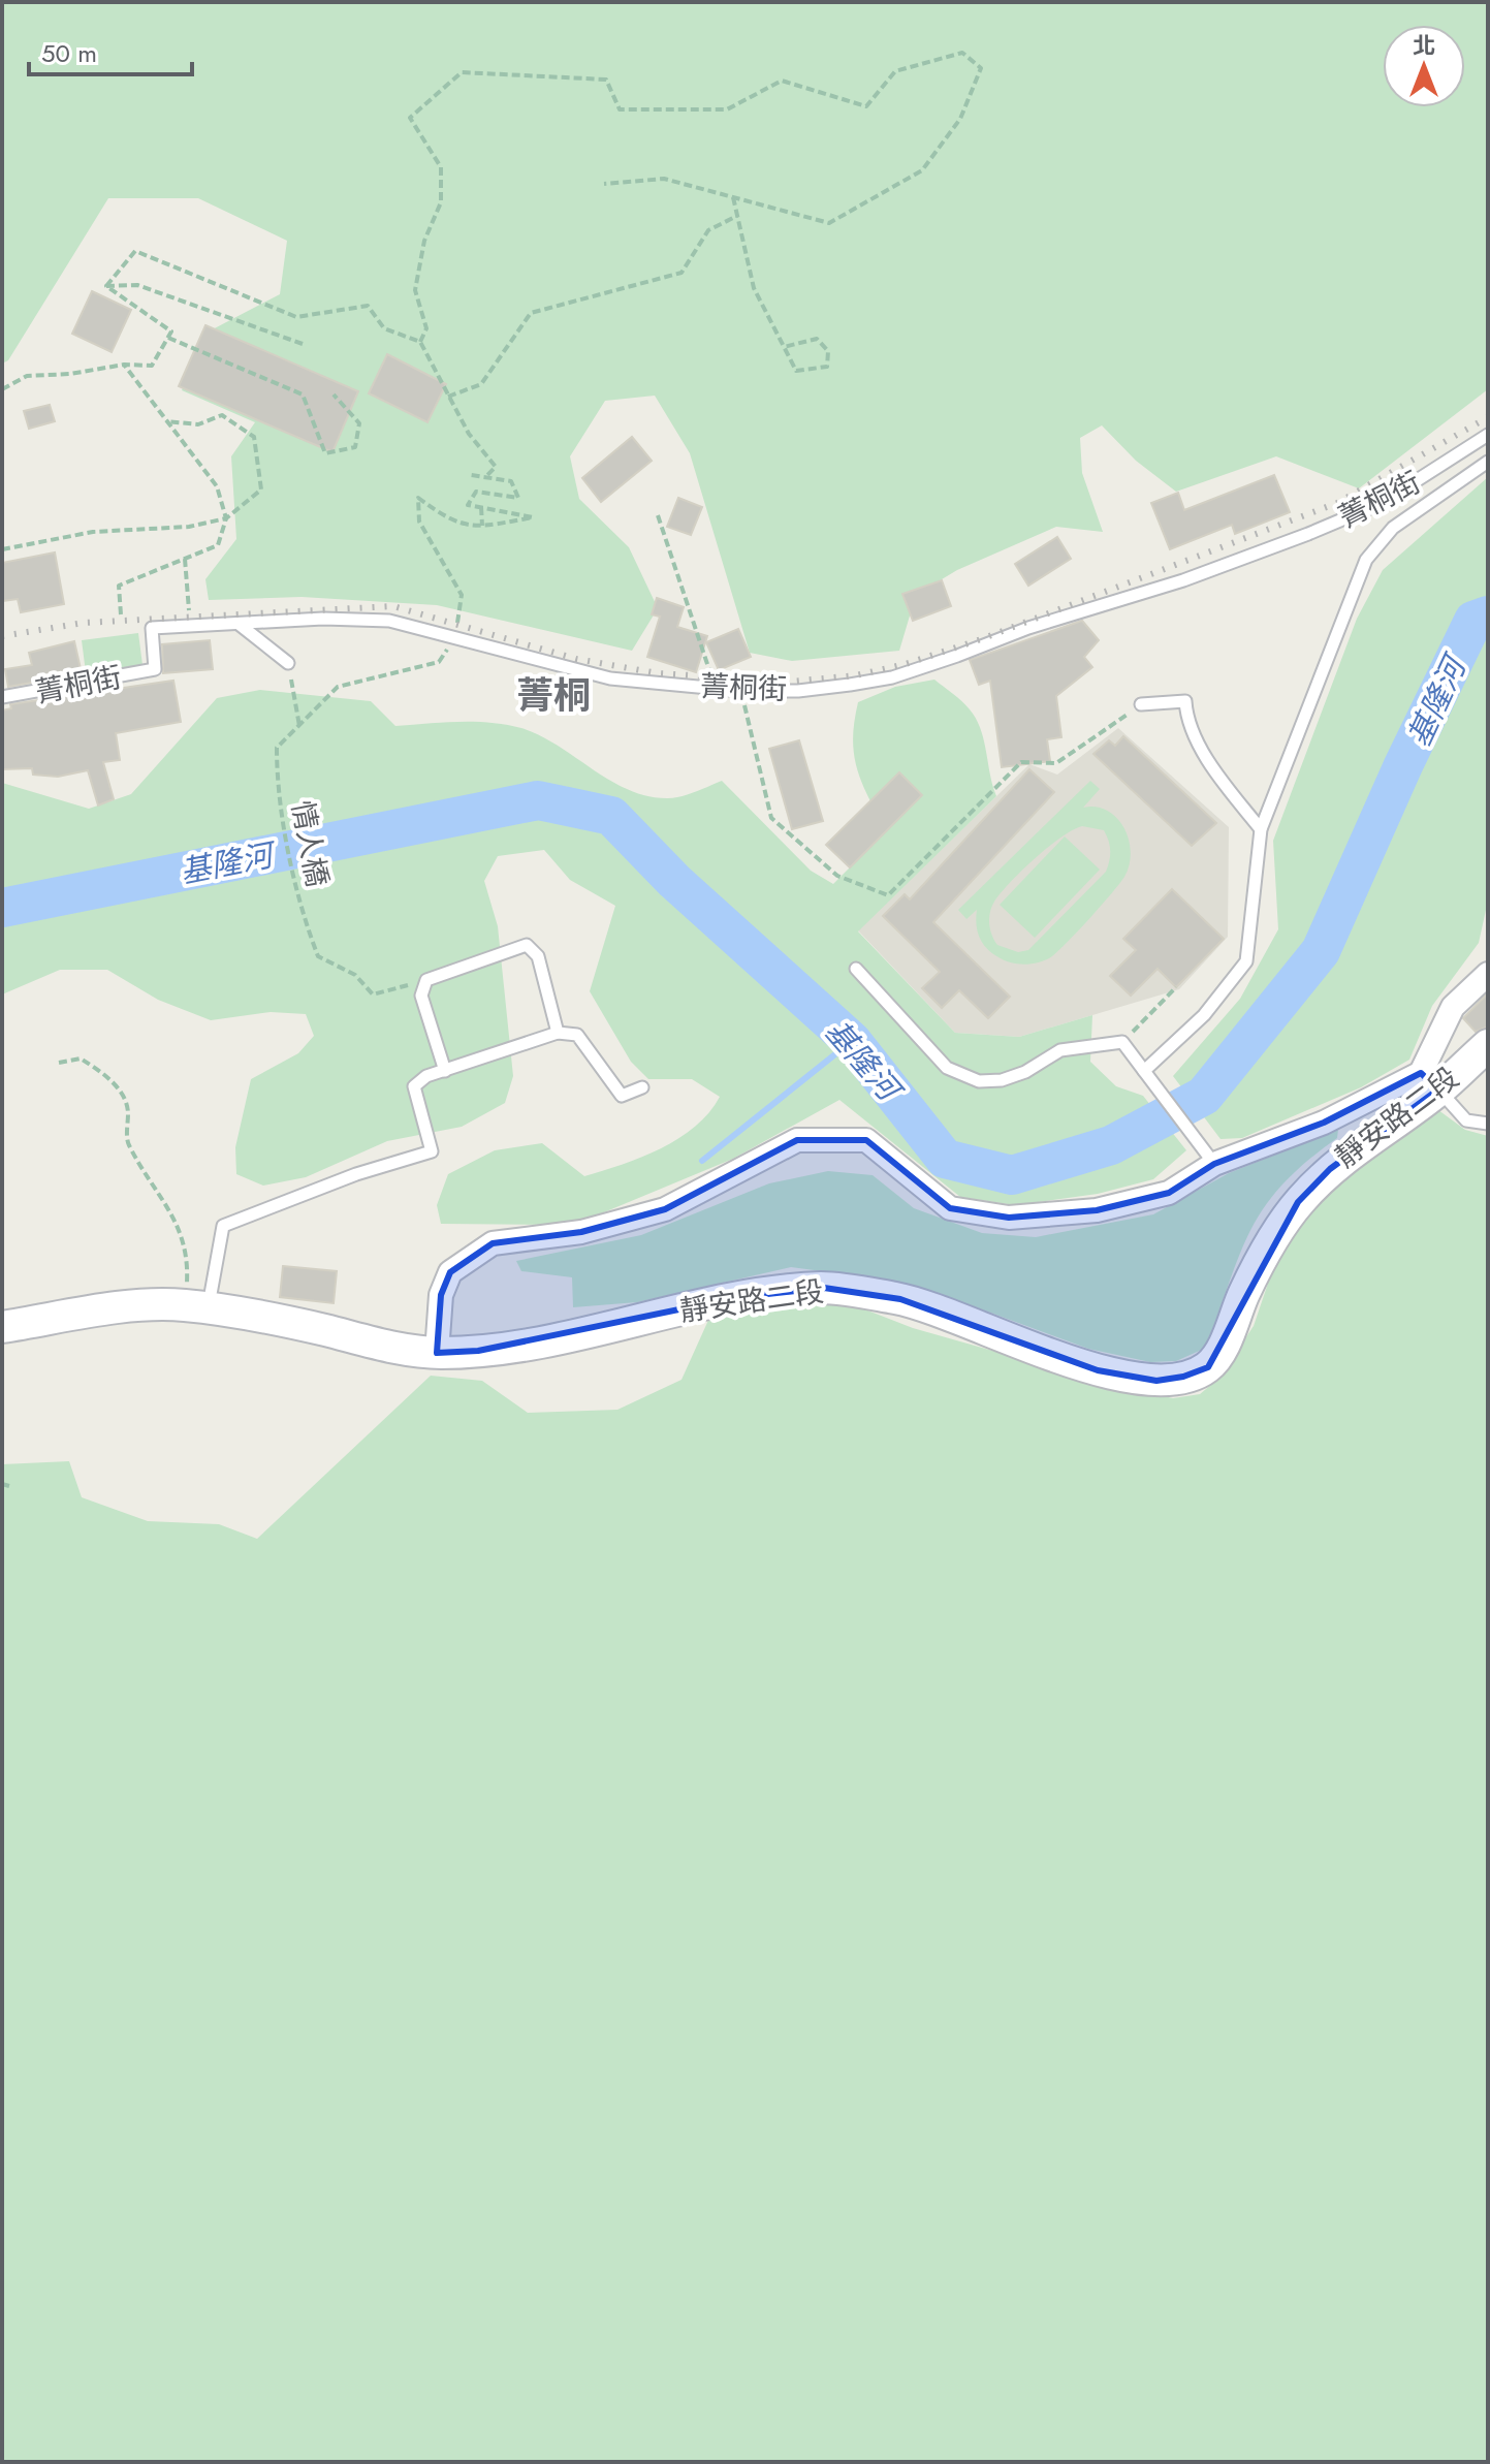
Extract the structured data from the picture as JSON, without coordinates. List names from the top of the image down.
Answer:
{
  "streets": {
    "main road": ["靜安路二段"],
    "lane": ["菁桐街"],
    "path": ["情人橋"]
  },
  "districts": ["菁桐"],
  "water": ["基隆河"],
  "scale_bar": "50 m",
  "north": "top"
}
